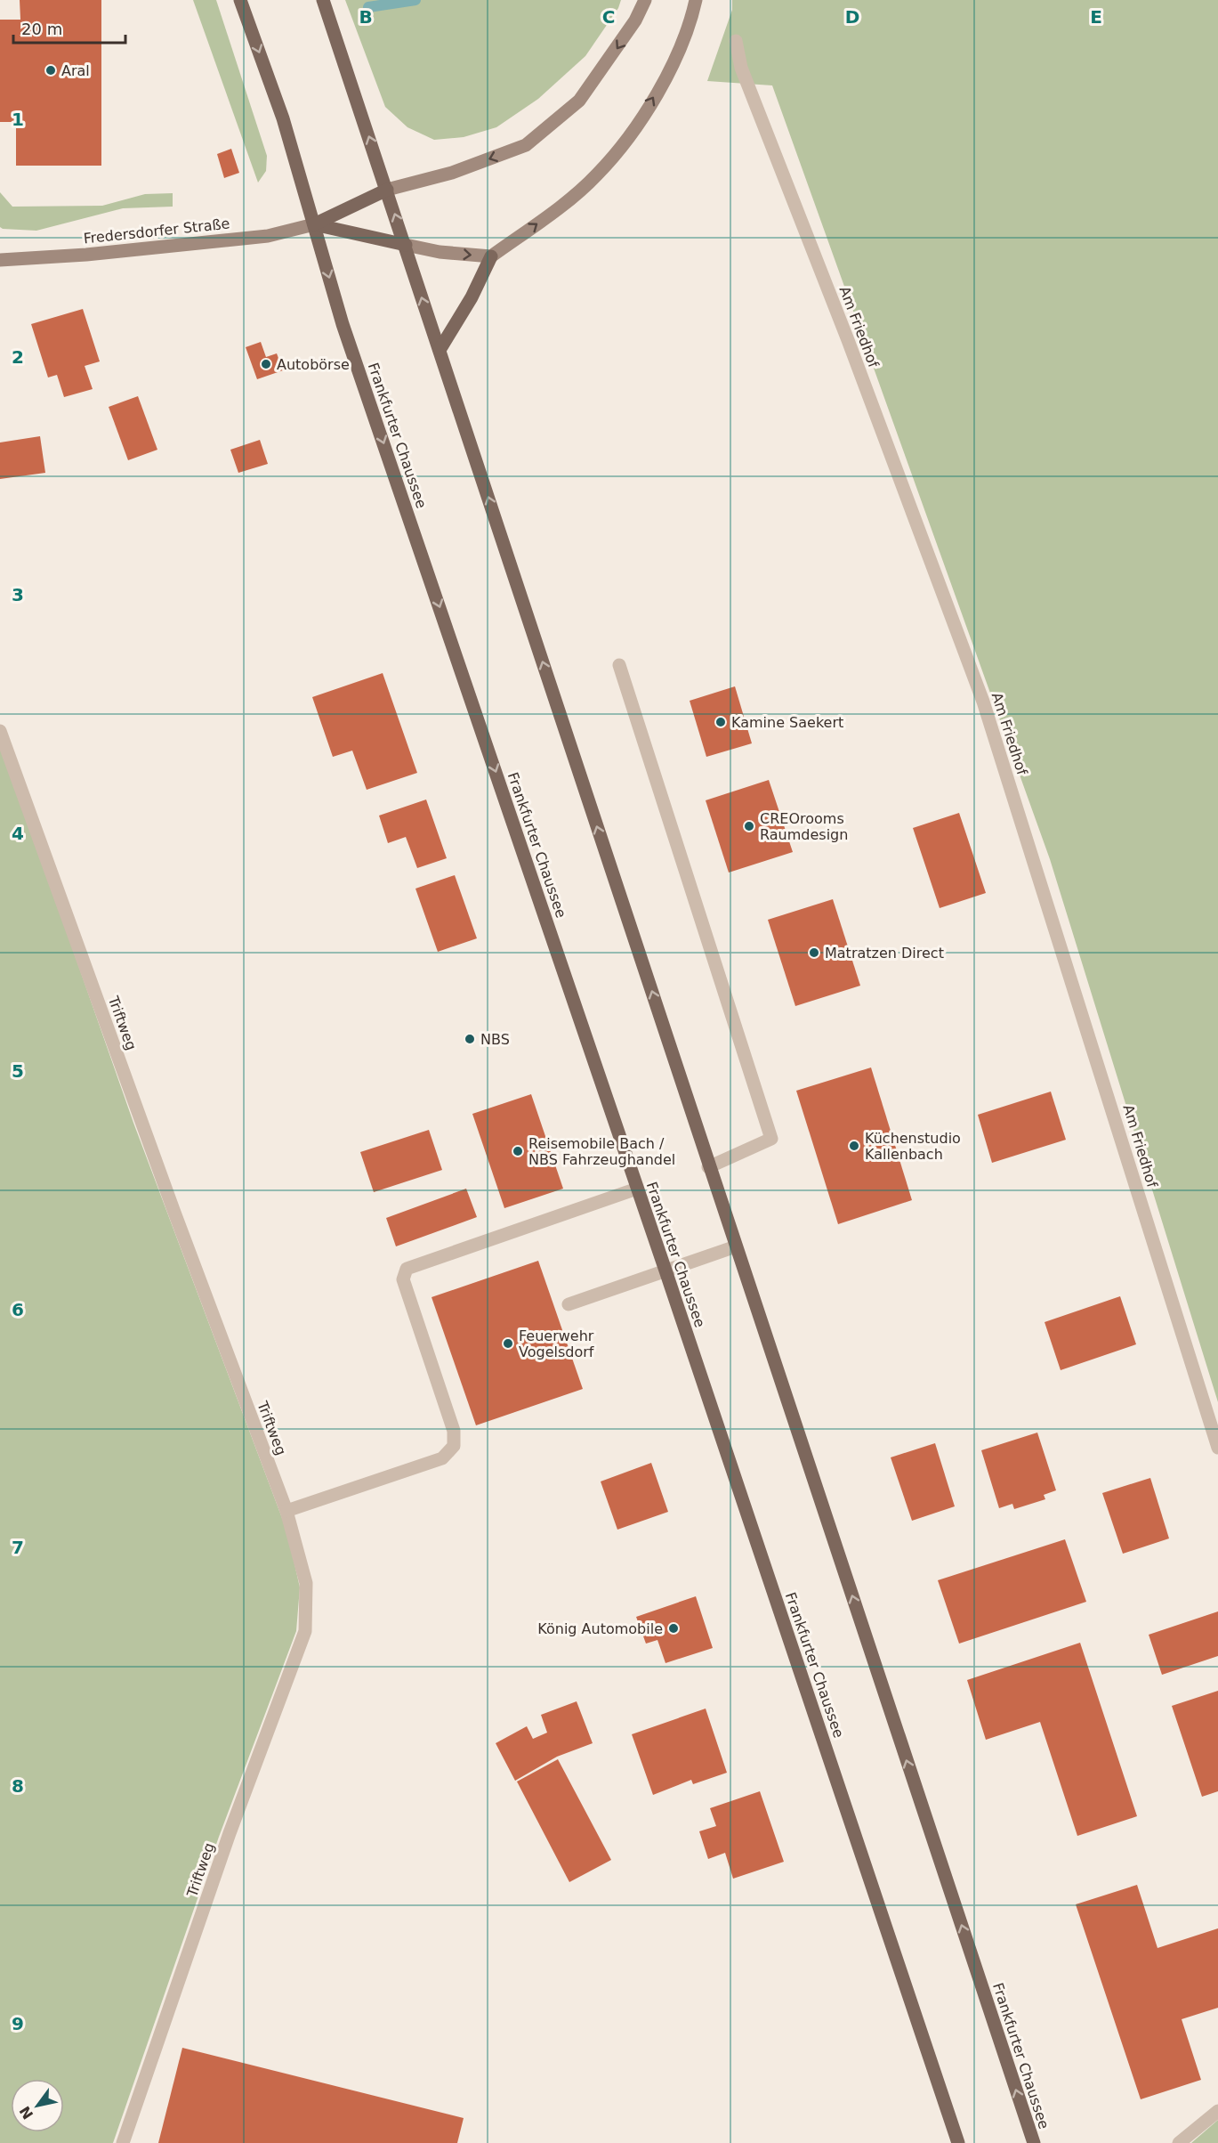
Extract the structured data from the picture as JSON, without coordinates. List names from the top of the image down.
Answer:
{
  "streets": {
    "main road": ["Frankfurter Chaussee"],
    "street": ["Fredersdorfer Straße"],
    "lane": ["Am Friedhof", "Triftweg"]
  },
  "crossings": [
    ["Fredersdorfer Straße", "Frankfurter Chaussee"]
  ],
  "places": [
    "Aral",
    "Autobörse",
    "Kamine Saekert",
    "CREOrooms Raumdesign",
    "Matratzen Direct",
    "NBS",
    "Küchenstudio Kallenbach",
    "Reisemobile Bach / NBS Fahrzeughandel",
    "Feuerwehr Vogelsdorf",
    "König Automobile"
  ],
  "scale_bar": "20 m",
  "north": "bottom left",
  "grid": {
    "columns": [
      "B",
      "C",
      "D",
      "E"
    ],
    "rows": [
      "1",
      "2",
      "3",
      "4",
      "5",
      "6",
      "7",
      "8",
      "9"
    ]
  }
}
